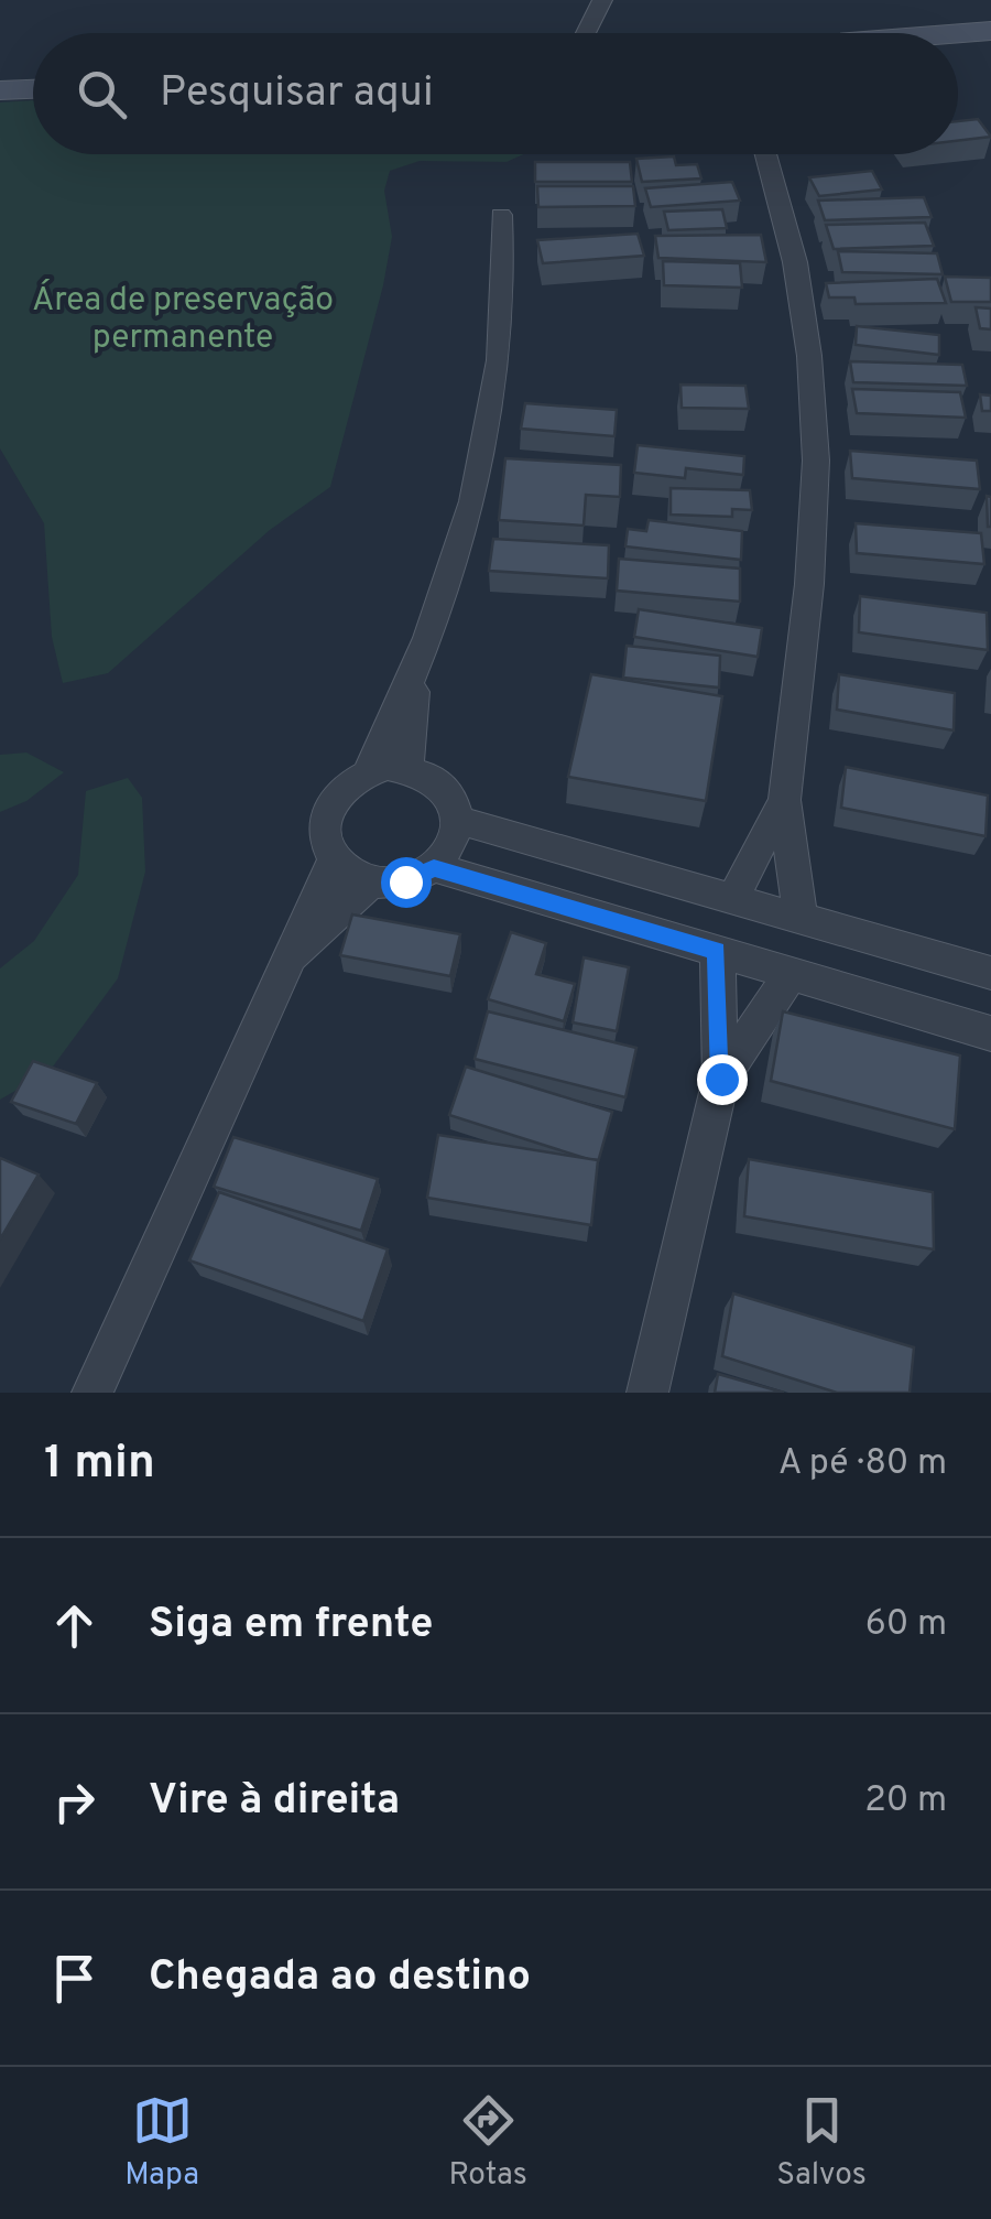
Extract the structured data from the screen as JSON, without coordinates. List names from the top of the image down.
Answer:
{
  "parks": ["Área de preservação permanente"],
  "page": {
    "search": "Pesquisar aqui",
    "heading": ["1 min", "A pé · 80 m"],
    "list": [
      ["Siga em frente", "60 m"],
      ["Vire à direita", "20 m"],
      "Chegada ao destino"
    ],
    "nav": ["Mapa", "Rotas", "Salvos"]
  }
}
